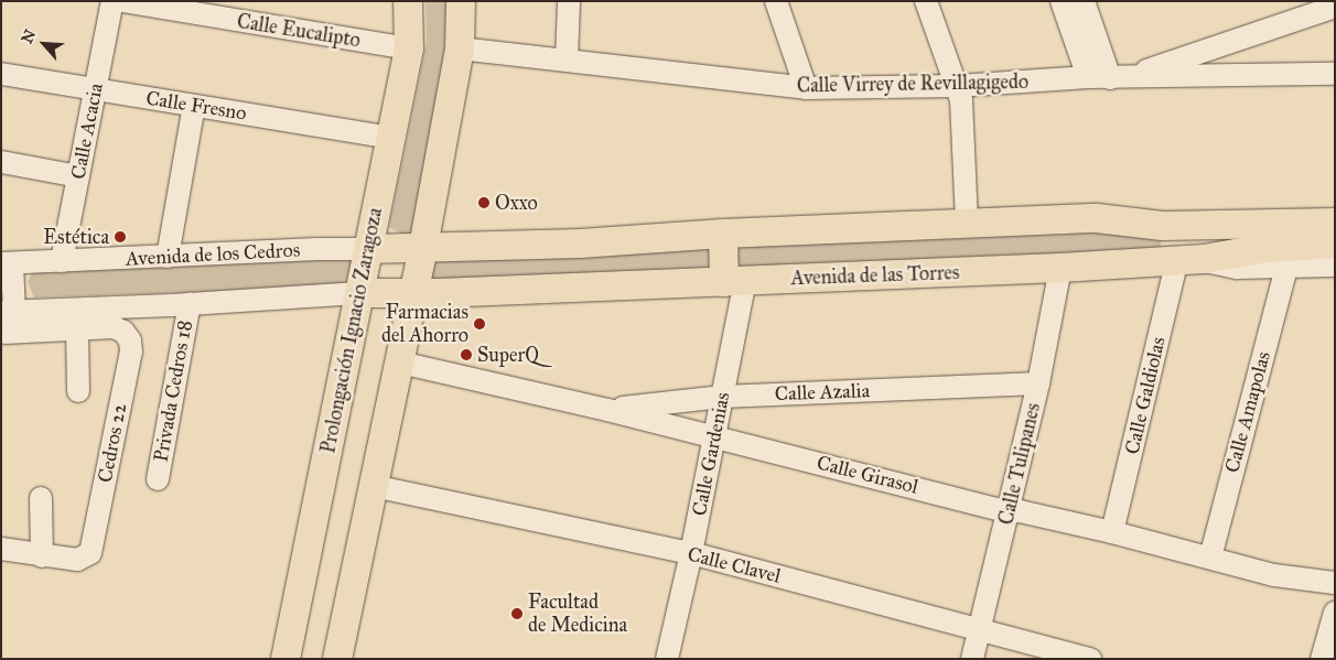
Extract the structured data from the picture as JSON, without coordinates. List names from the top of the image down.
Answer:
{
  "streets": {
    "main road": ["Avenida de los Cedros", "Avenida de las Torres", "Prolongación Ignacio Zaragoza"],
    "street": [
      "Calle Eucalipto",
      "Calle Virrey de Revillagigedo",
      "Calle Fresno",
      "Calle Acacia",
      "Privada Cedros 18",
      "Calle Azalia",
      "Calle Galdiolas",
      "Calle Amapolas",
      "Cedros 22",
      "Calle Gardenias",
      "Calle Tulipanes",
      "Calle Girasol",
      "Calle Clavel"
    ]
  },
  "crossings": [
    ["Calle Eucalipto", "Prolongación Ignacio Zaragoza"],
    ["Calle Fresno", "Calle Acacia"],
    ["Calle Fresno", "Prolongación Ignacio Zaragoza"],
    ["Calle Acacia", "Avenida de los Cedros"],
    ["Avenida de los Cedros", "Prolongación Ignacio Zaragoza"],
    ["Avenida de las Torres", "Calle Galdiolas"],
    ["Avenida de las Torres", "Calle Gardenias"],
    ["Avenida de las Torres", "Calle Tulipanes"],
    ["Calle Azalia", "Calle Gardenias"],
    ["Calle Azalia", "Calle Tulipanes"],
    ["Calle Azalia", "Calle Girasol"],
    ["Calle Galdiolas", "Calle Girasol"],
    ["Calle Amapolas", "Calle Girasol"],
    ["Calle Gardenias", "Calle Girasol"],
    ["Calle Gardenias", "Calle Clavel"],
    ["Calle Tulipanes", "Calle Girasol"],
    ["Calle Tulipanes", "Calle Clavel"]
  ],
  "places": [
    "Oxxo",
    "Estética",
    "Farmacias del Ahorro",
    "SuperQ",
    "Facultad de Medicina"
  ],
  "north": "top left"
}
